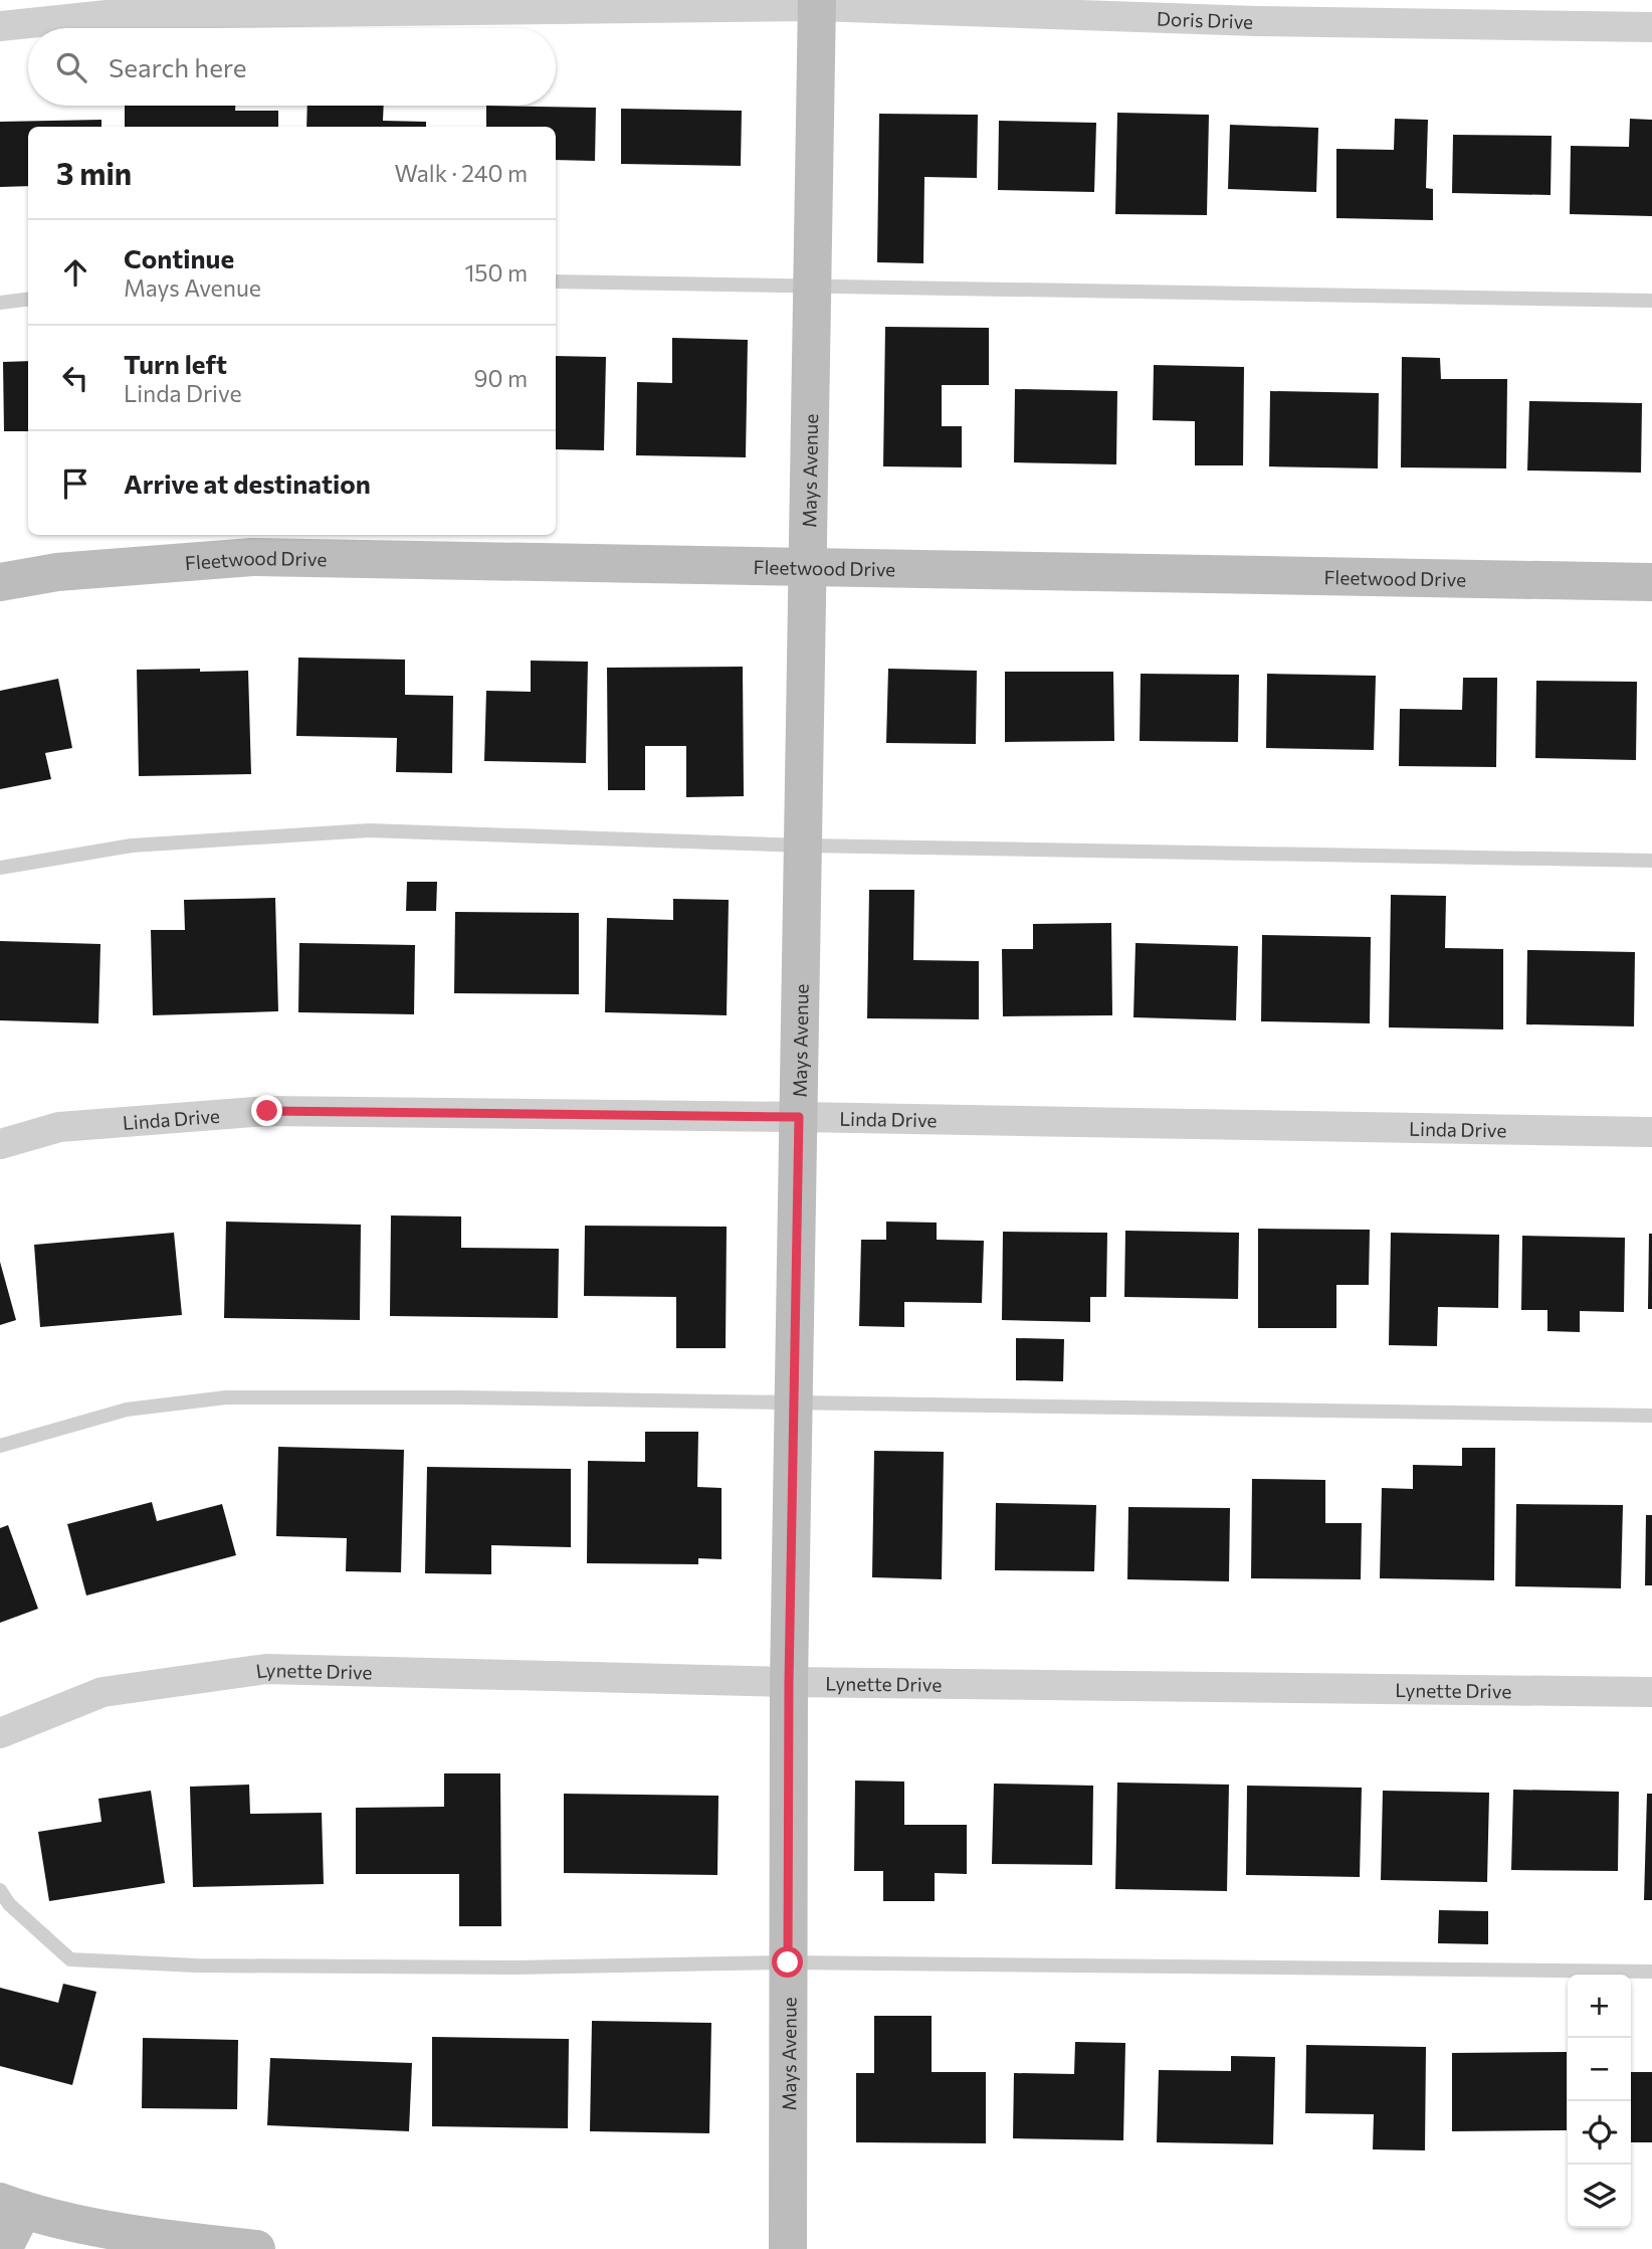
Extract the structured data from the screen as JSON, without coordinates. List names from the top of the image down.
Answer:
{
  "streets": {
    "street": [
      "Doris Drive",
      "Mays Avenue",
      "Fleetwood Drive",
      "Linda Drive",
      "Lynette Drive"
    ]
  },
  "crossings": [
    ["Doris Drive", "Mays Avenue"],
    ["Mays Avenue", "Fleetwood Drive"],
    ["Mays Avenue", "Linda Drive"],
    ["Mays Avenue", "Lynette Drive"]
  ],
  "page": {
    "search": "Search here",
    "heading": ["3 min", "Walk · 240 m"],
    "list": [
      ["Continue", "Mays Avenue", "150 m"],
      ["Turn left", "Linda Drive", "90 m"],
      "Arrive at destination"
    ],
    "map_buttons": ["+", "−"]
  }
}
